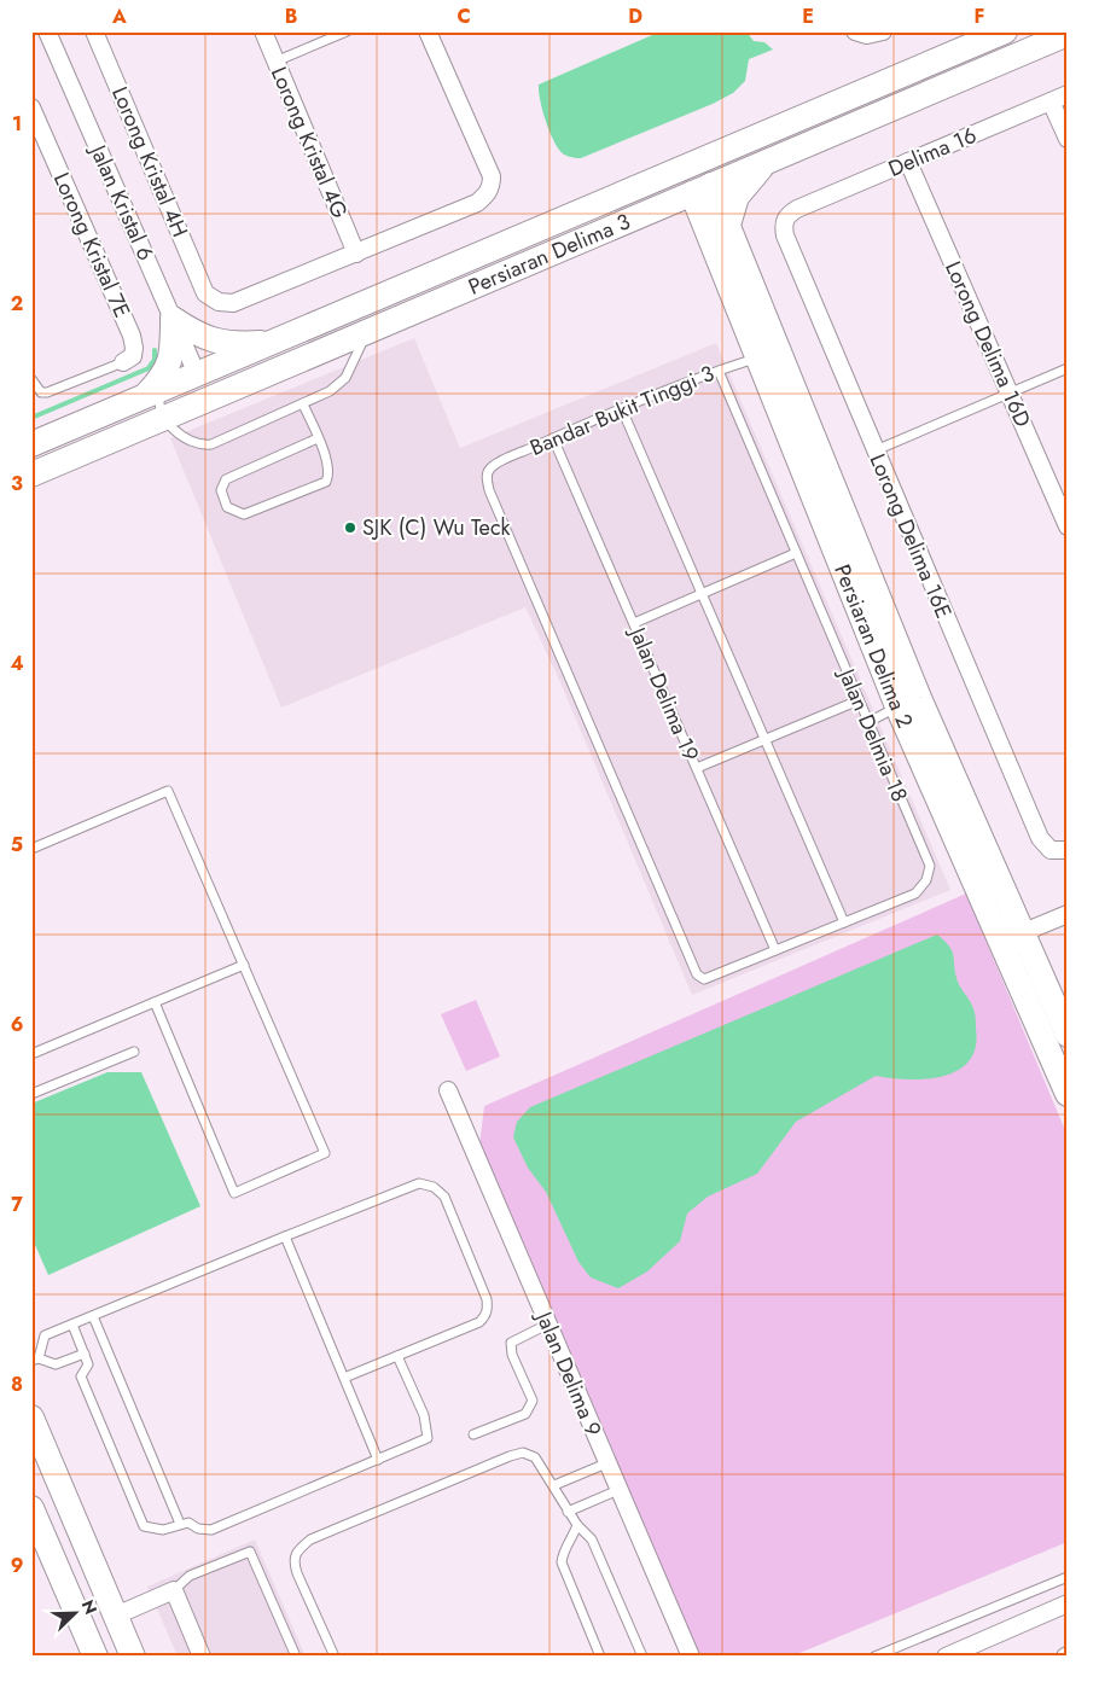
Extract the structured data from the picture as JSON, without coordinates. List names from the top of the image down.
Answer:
{
  "streets": {
    "street": [
      "Lorong Kristal 4G",
      "Delima 16",
      "Lorong Kristal 4H",
      "Jalan Kristal 6",
      "Lorong Kristal 7E",
      "Persiaran Delima 3",
      "Lorong Delima 16D",
      "Lorong Delima 16E",
      "Persiaran Delima 2",
      "Jalan Delima 9"
    ],
    "lane": ["Bandar Bukit Tinggi 3", "Jalan Delima 19", "Jalan Delmia 18"]
  },
  "crossings": [
    ["Lorong Kristal 4G", "Lorong Kristal 4H"],
    ["Delima 16", "Lorong Delima 16D"],
    ["Delima 16", "Lorong Delima 16E"],
    ["Jalan Kristal 6", "Persiaran Delima 3"],
    ["Persiaran Delima 3", "Persiaran Delima 2"],
    ["Bandar Bukit Tinggi 3", "Persiaran Delima 2"],
    ["Bandar Bukit Tinggi 3", "Jalan Delima 19"],
    ["Bandar Bukit Tinggi 3", "Jalan Delmia 18"],
    ["Jalan Delima 19", "Jalan Delmia 18"]
  ],
  "places": ["SJK (C) Wu Teck"],
  "north": "top right",
  "grid": {
    "columns": [
      "A",
      "B",
      "C",
      "D",
      "E",
      "F"
    ],
    "rows": [
      "1",
      "2",
      "3",
      "4",
      "5",
      "6",
      "7",
      "8",
      "9"
    ]
  }
}
